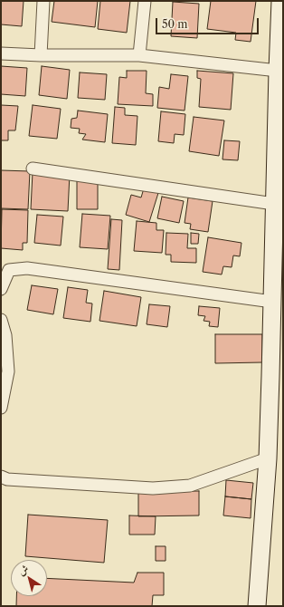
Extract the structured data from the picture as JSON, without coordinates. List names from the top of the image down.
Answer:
{
  "scale_bar": "50 m",
  "north": "top left"
}
